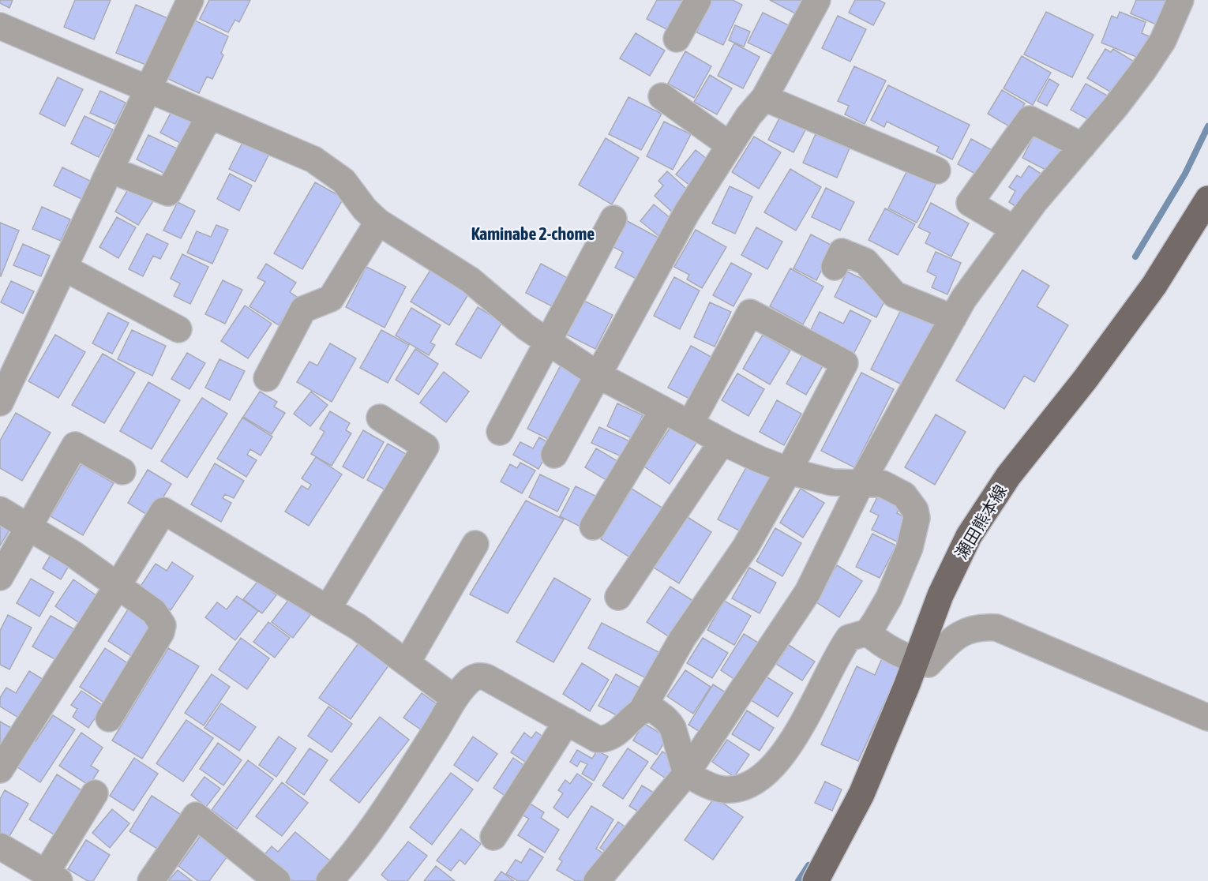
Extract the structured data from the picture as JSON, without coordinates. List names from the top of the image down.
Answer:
{
  "streets": {
    "main road": ["瀬田熊本線"]
  },
  "districts": ["Kaminabe 2-chome"]
}
